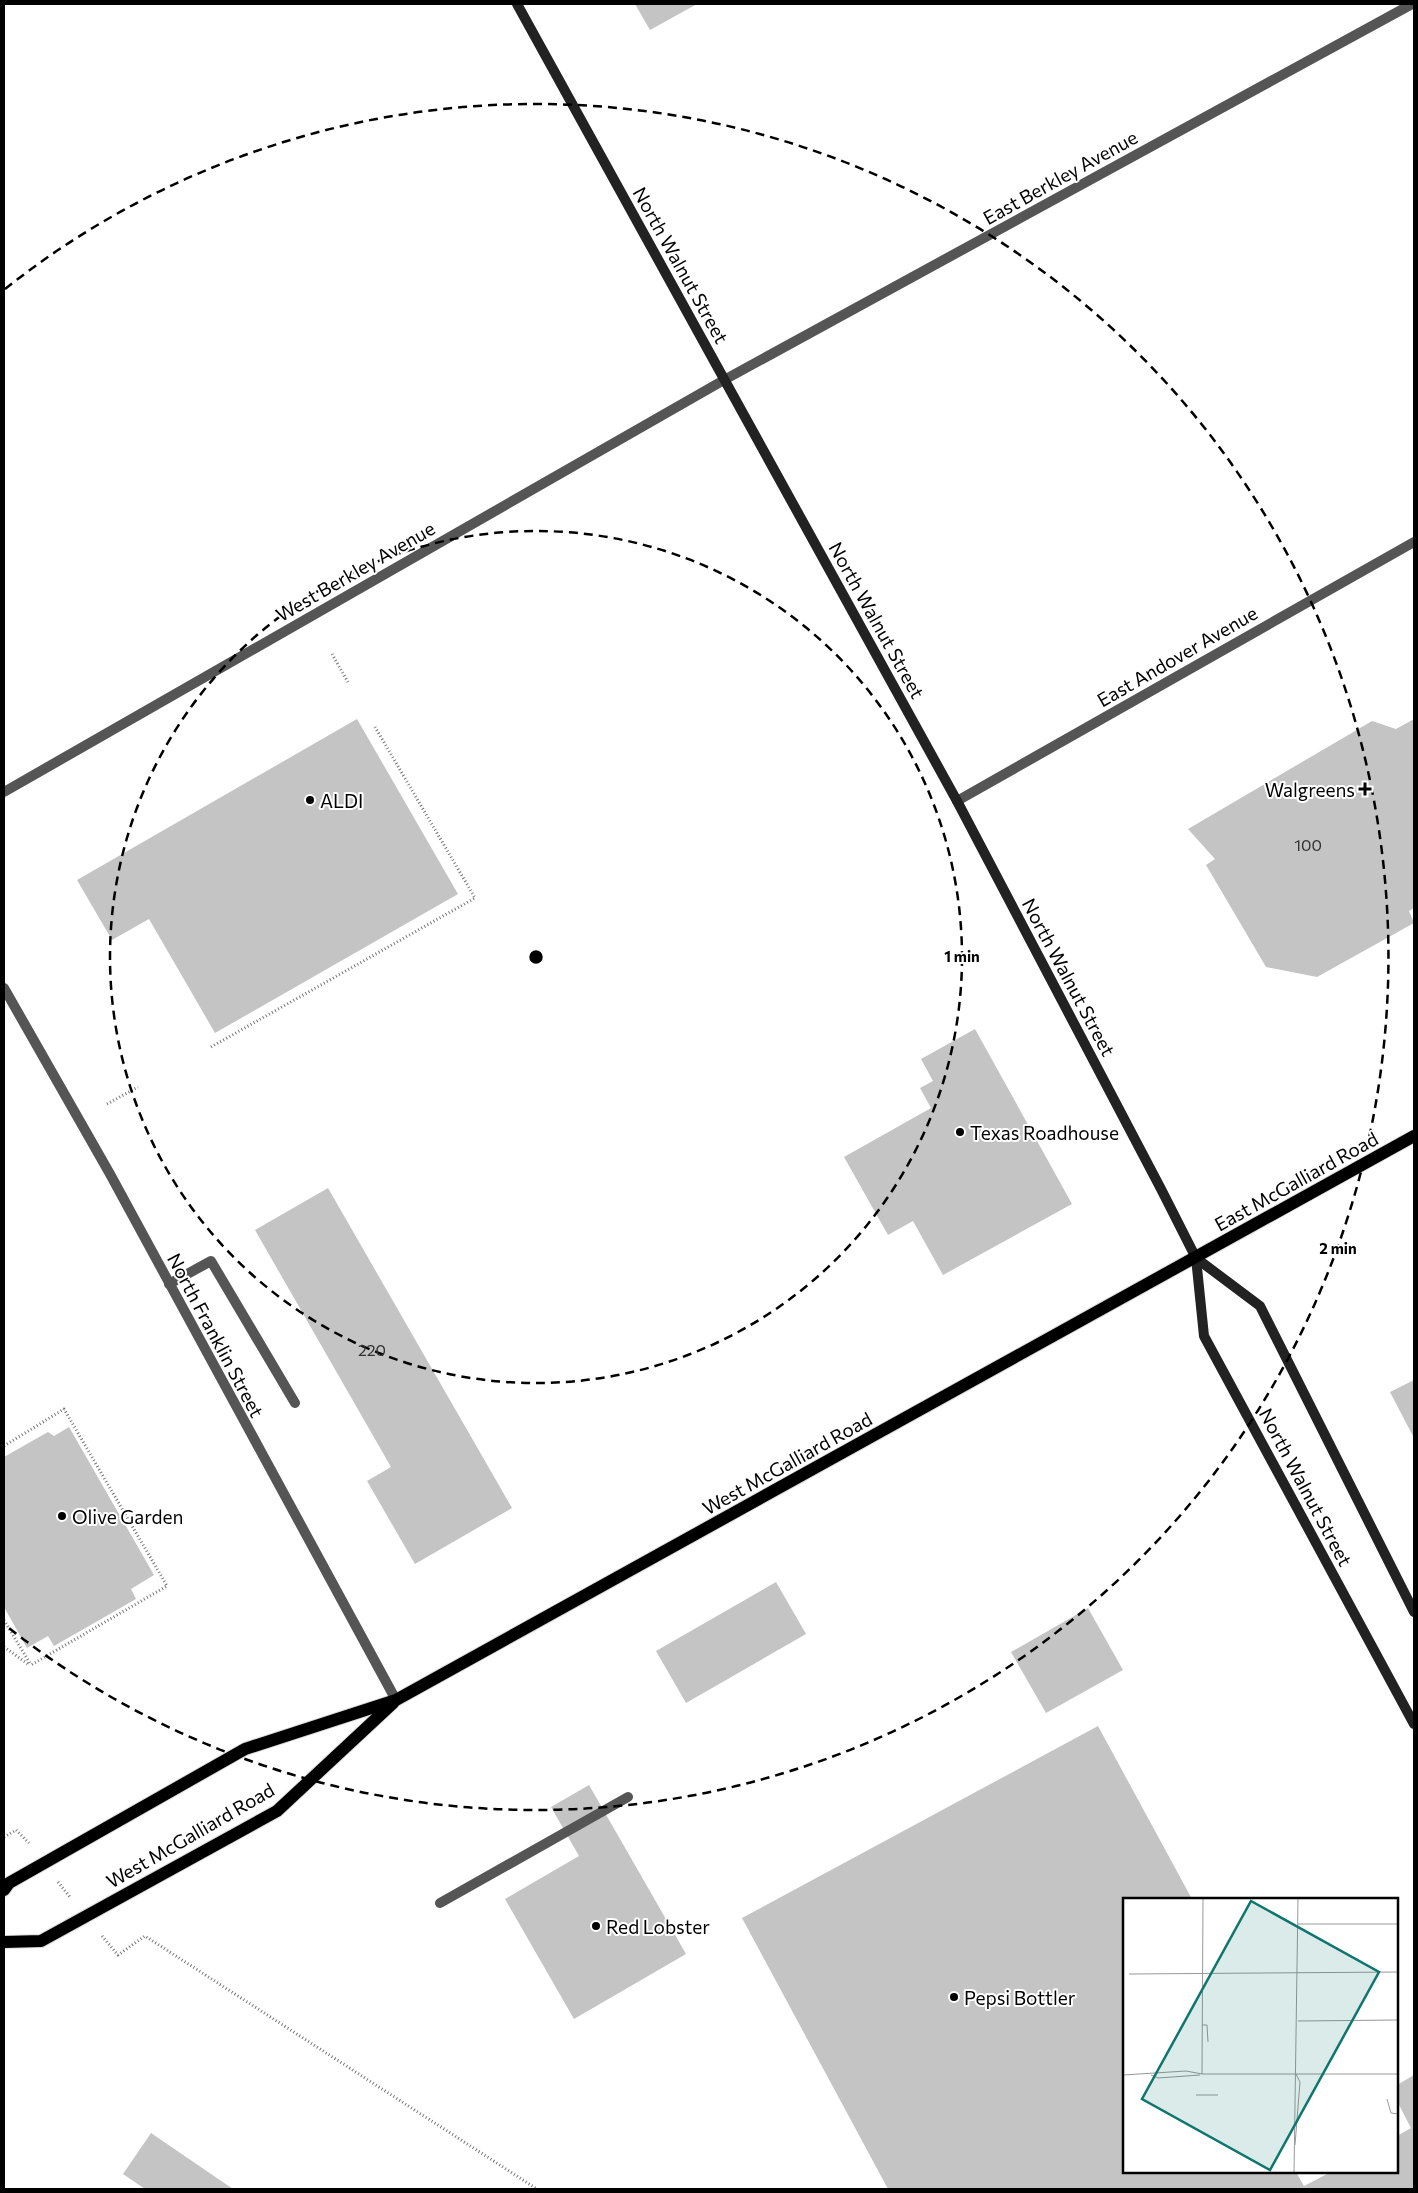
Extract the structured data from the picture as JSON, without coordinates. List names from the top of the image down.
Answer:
{
  "streets": {
    "main road": ["North Walnut Street", "East McGalliard Road", "West McGalliard Road"],
    "street": [
      "East Berkley Avenue",
      "West Berkley Avenue",
      "East Andover Avenue",
      "North Franklin Street"
    ]
  },
  "crossings": [
    ["East Berkley Avenue", "North Walnut Street"],
    ["East Berkley Avenue", "West Berkley Avenue"],
    ["North Walnut Street", "West Berkley Avenue"],
    ["North Walnut Street", "East Andover Avenue"],
    ["North Walnut Street", "East McGalliard Road"],
    ["North Walnut Street", "West McGalliard Road"],
    ["East McGalliard Road", "West McGalliard Road"],
    ["North Franklin Street", "West McGalliard Road"]
  ],
  "places": {
    "health": ["Walgreens"],
    "other": [
      "ALDI",
      "Texas Roadhouse",
      "Olive Garden",
      "Red Lobster",
      "Pepsi Bottler"
    ]
  },
  "house_numbers": ["100", "220"],
  "rings": ["1 min", "2 min"]
}
